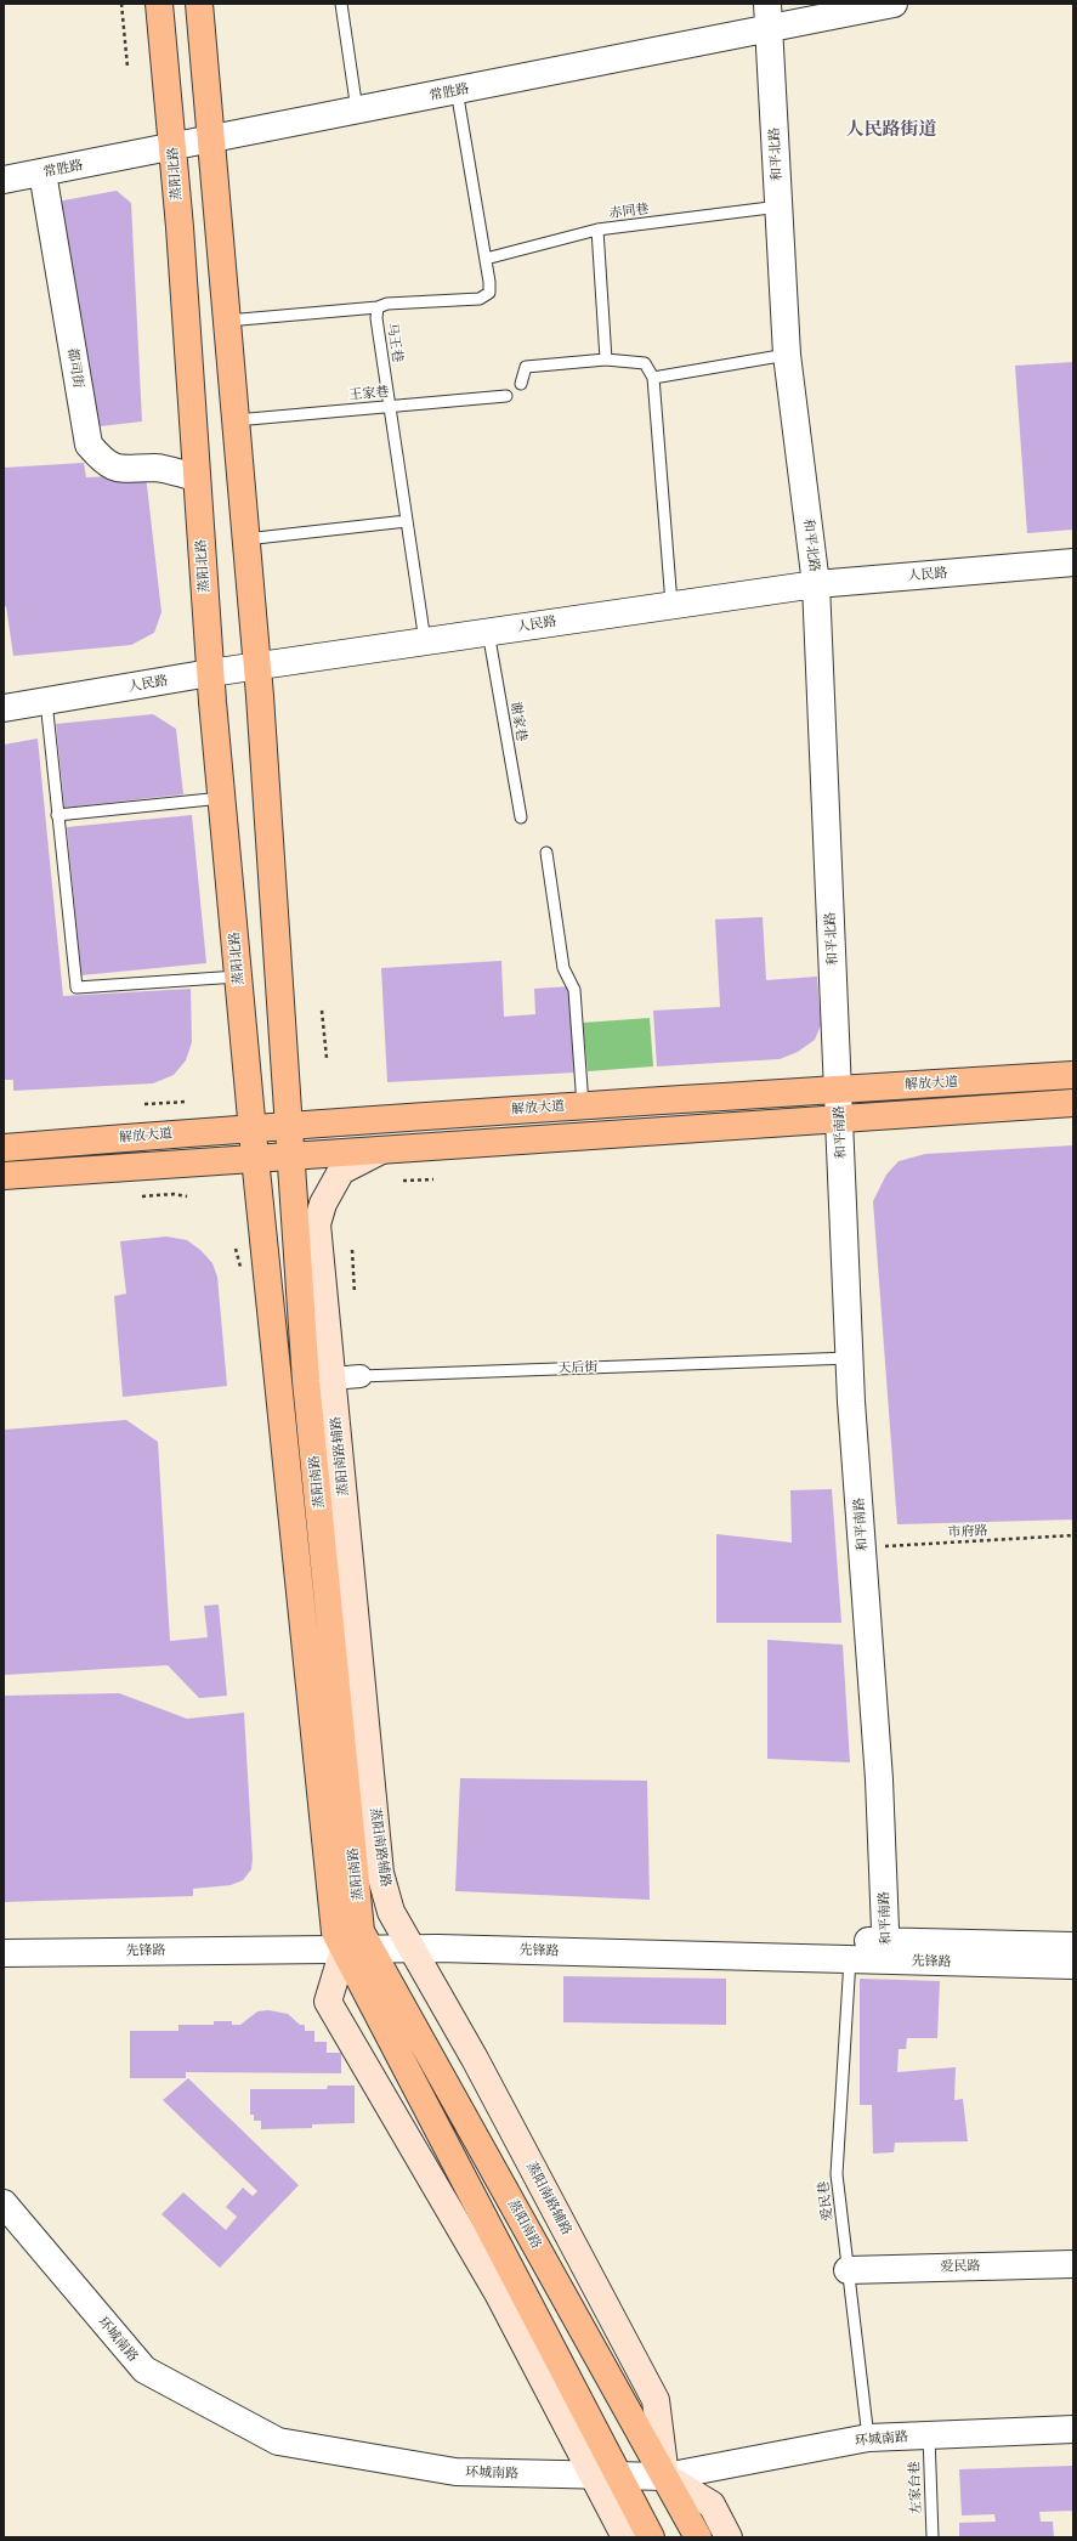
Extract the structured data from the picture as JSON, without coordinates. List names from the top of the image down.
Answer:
{
  "streets": {
    "main road": [
      "蒸阳北路",
      "解放大道",
      "蒸阳南路辅路",
      "蒸阳南路"
    ],
    "street": [
      "常胜路",
      "和平北路",
      "都司街",
      "人民路",
      "和平南路",
      "天后街",
      "先锋路",
      "爱民路",
      "环城南路"
    ],
    "lane": [
      "赤同巷",
      "马王巷",
      "王家巷",
      "谢家巷",
      "爱民巷",
      "左家台巷"
    ],
    "path": ["市府路"]
  },
  "crossings": [
    ["常胜路", "和平北路"],
    ["常胜路", "蒸阳北路"],
    ["常胜路", "马王巷"],
    ["常胜路", "都司街"],
    ["和平北路", "赤同巷"],
    ["和平北路", "人民路"],
    ["和平北路", "解放大道"],
    ["和平北路", "和平南路"],
    ["蒸阳北路", "都司街"],
    ["蒸阳北路", "人民路"],
    ["蒸阳北路", "解放大道"],
    ["蒸阳北路", "蒸阳南路"],
    ["赤同巷", "马王巷"],
    ["马王巷", "王家巷"],
    ["马王巷", "人民路"],
    ["人民路", "谢家巷"],
    ["解放大道", "和平南路"],
    ["解放大道", "蒸阳南路"],
    ["和平南路", "天后街"],
    ["和平南路", "市府路"],
    ["和平南路", "先锋路"],
    ["天后街", "蒸阳南路辅路"],
    ["天后街", "蒸阳南路"],
    ["蒸阳南路辅路", "蒸阳南路"],
    ["蒸阳南路辅路", "先锋路"],
    ["蒸阳南路辅路", "环城南路"],
    ["蒸阳南路", "先锋路"],
    ["蒸阳南路", "环城南路"],
    ["先锋路", "爱民巷"],
    ["爱民巷", "爱民路"],
    ["爱民巷", "环城南路"],
    ["环城南路", "左家台巷"]
  ],
  "districts": ["人民路街道"]
}
